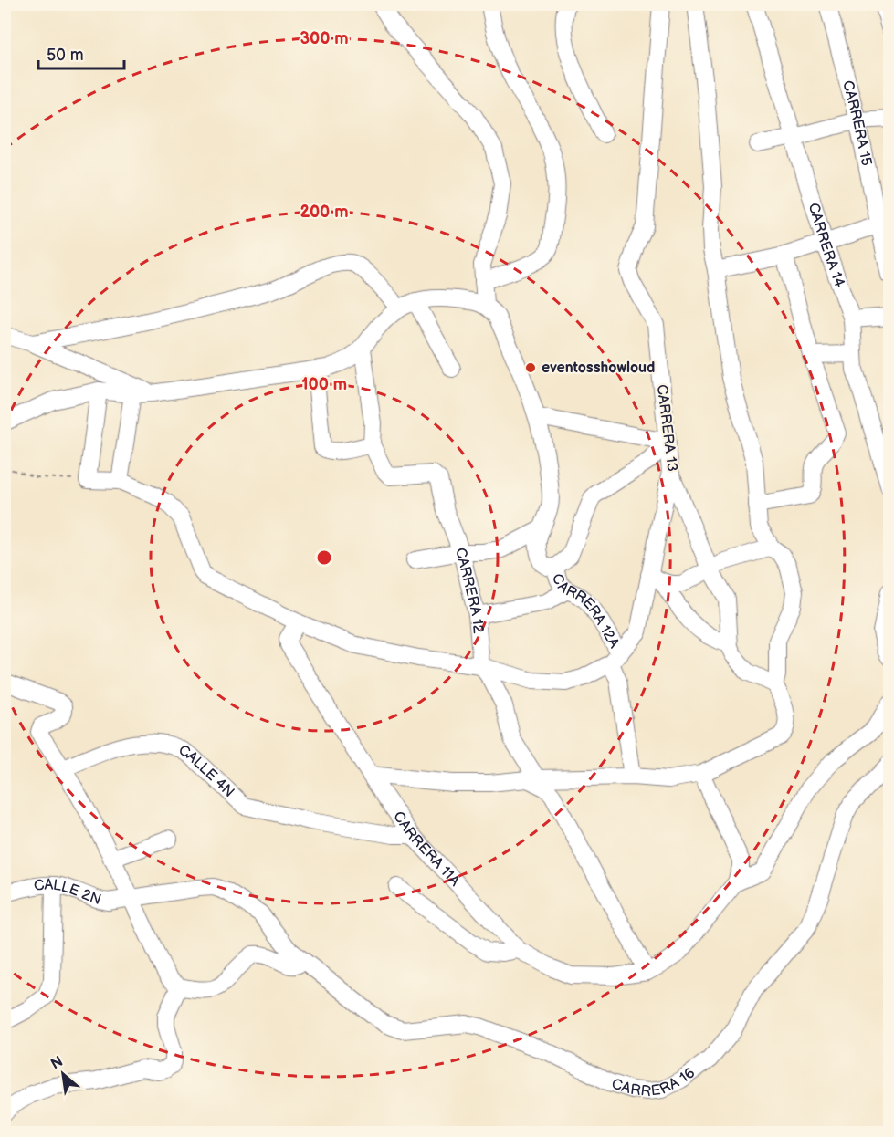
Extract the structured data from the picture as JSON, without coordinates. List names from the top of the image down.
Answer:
{
  "streets": {
    "street": [
      "CARRERA 15",
      "CARRERA 14",
      "CARRERA 13",
      "CARRERA 12",
      "CARRERA 12A",
      "CALLE 4N",
      "CARRERA 11A",
      "CALLE 2N",
      "CARRERA 16"
    ]
  },
  "crossings": [
    ["CARRERA 12", "CARRERA 11A"],
    ["CALLE 4N", "CARRERA 11A"],
    ["CALLE 2N", "CARRERA 16"]
  ],
  "places": ["eventosshowloud"],
  "scale_bar": "50 m",
  "north": "top left",
  "rings": ["300 m", "200 m", "100 m"]
}
